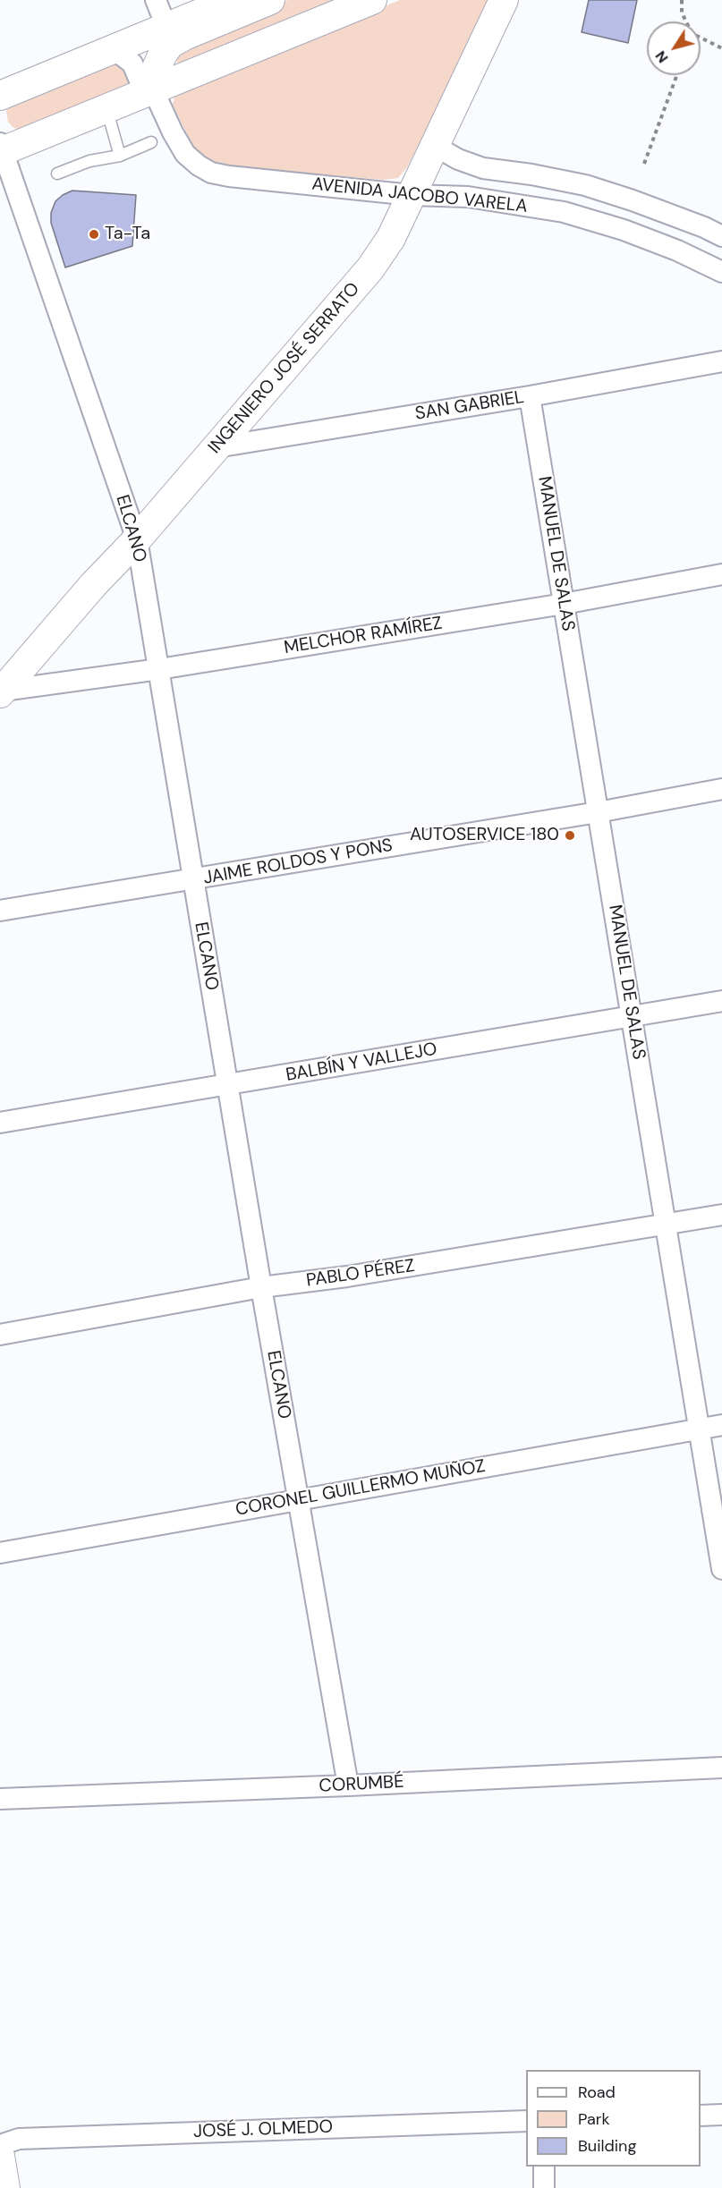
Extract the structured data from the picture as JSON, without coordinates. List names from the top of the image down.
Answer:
{
  "streets": {
    "street": [
      "AVENIDA JACOBO VARELA",
      "INGENIERO JOSÉ SERRATO",
      "SAN GABRIEL",
      "ELCANO",
      "MANUEL DE SALAS",
      "MELCHOR RAMÍREZ",
      "JAIME ROLDOS Y PONS",
      "BALBÍN Y VALLEJO",
      "PABLO PÉREZ",
      "CORONEL GUILLERMO MUÑOZ",
      "CORUMBÉ",
      "JOSÉ J. OLMEDO"
    ]
  },
  "crossings": [
    ["AVENIDA JACOBO VARELA", "INGENIERO JOSÉ SERRATO"],
    ["INGENIERO JOSÉ SERRATO", "SAN GABRIEL"],
    ["INGENIERO JOSÉ SERRATO", "ELCANO"],
    ["INGENIERO JOSÉ SERRATO", "MELCHOR RAMÍREZ"],
    ["SAN GABRIEL", "MANUEL DE SALAS"],
    ["ELCANO", "MELCHOR RAMÍREZ"],
    ["ELCANO", "JAIME ROLDOS Y PONS"],
    ["ELCANO", "BALBÍN Y VALLEJO"],
    ["ELCANO", "PABLO PÉREZ"],
    ["ELCANO", "CORONEL GUILLERMO MUÑOZ"],
    ["ELCANO", "CORUMBÉ"],
    ["MANUEL DE SALAS", "MELCHOR RAMÍREZ"],
    ["MANUEL DE SALAS", "JAIME ROLDOS Y PONS"],
    ["MANUEL DE SALAS", "BALBÍN Y VALLEJO"],
    ["MANUEL DE SALAS", "PABLO PÉREZ"],
    ["MANUEL DE SALAS", "CORONEL GUILLERMO MUÑOZ"]
  ],
  "places": ["Ta-Ta", "AUTOSERVICE 180"],
  "legend": ["Road", "Park", "Building"],
  "north": "bottom left"
}
